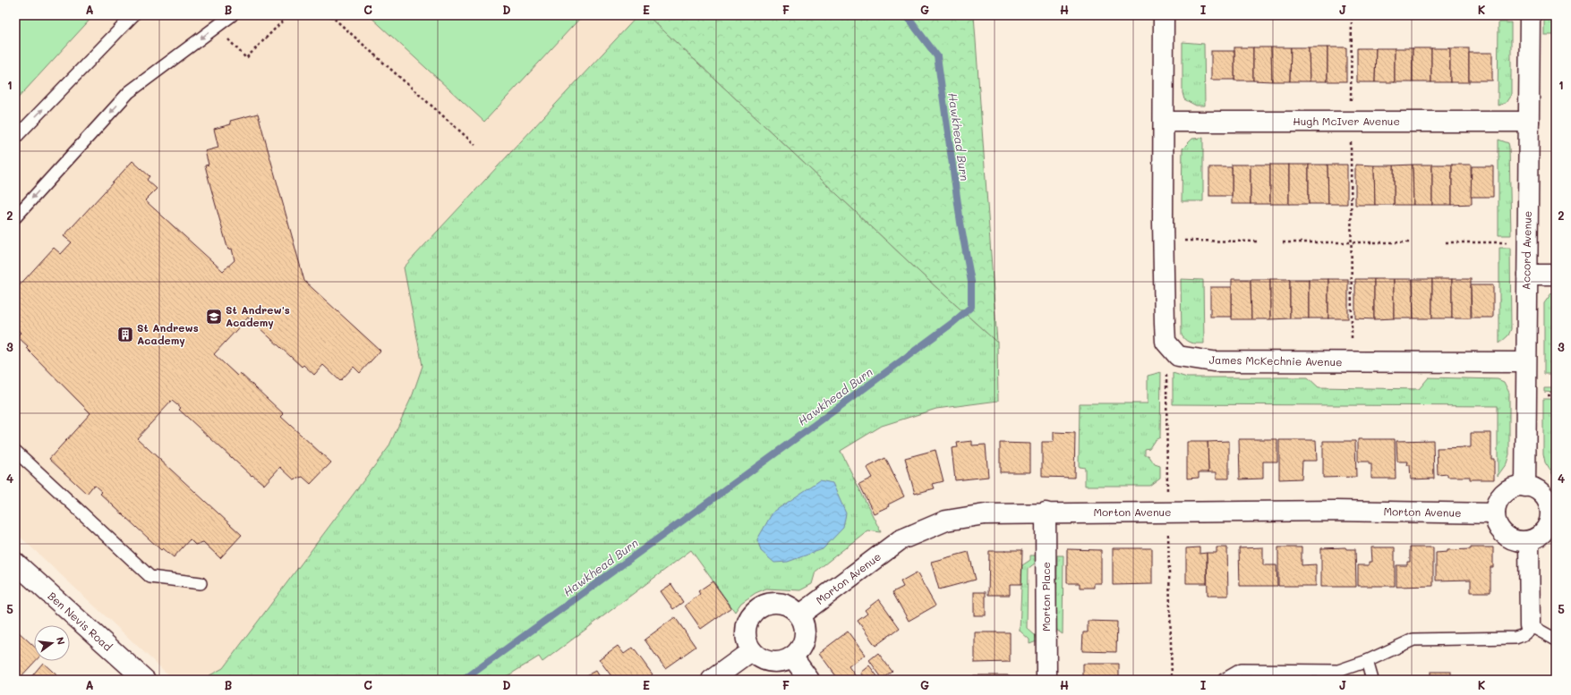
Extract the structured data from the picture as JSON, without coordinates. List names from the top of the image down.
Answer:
{
  "streets": {
    "street": [
      "Hugh McIver Avenue",
      "Accord Avenue",
      "James McKechnie Avenue",
      "Morton Avenue",
      "Morton Place",
      "Ben Nevis Road"
    ]
  },
  "crossings": [
    ["Hugh McIver Avenue", "Accord Avenue"],
    ["Accord Avenue", "James McKechnie Avenue"],
    ["Accord Avenue", "Morton Avenue"],
    ["Morton Avenue", "Morton Place"]
  ],
  "water": ["Hawkhead Burn"],
  "places": {
    "school or university": ["St Andrew's Academy"],
    "building": ["St Andrews Academy"]
  },
  "north": "right",
  "grid": {
    "columns": [
      "A",
      "B",
      "C",
      "D",
      "E",
      "F",
      "G",
      "H",
      "I",
      "J",
      "K"
    ],
    "rows": [
      "1",
      "2",
      "3",
      "4",
      "5"
    ]
  }
}
